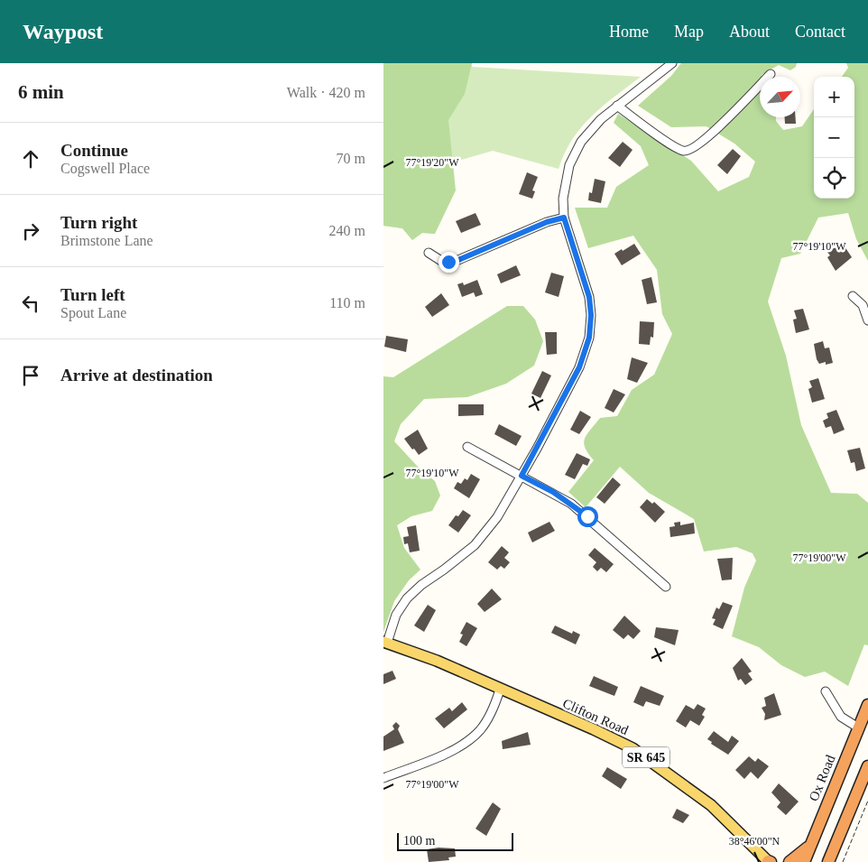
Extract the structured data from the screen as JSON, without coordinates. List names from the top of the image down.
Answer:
{
  "streets": {
    "highway": ["Ox Road"],
    "main road": ["Clifton Road", "SR 645"]
  },
  "scale_bar": "100 m",
  "north": "top right",
  "page": {
    "header": "Waypost",
    "nav": [
      "Home",
      "Map",
      "About",
      "Contact"
    ],
    "heading": ["6 min", "Walk · 420 m"],
    "map_buttons": ["+", "−"],
    "list": [
      ["Continue", "Cogswell Place", "70 m"],
      ["Turn right", "Brimstone Lane", "240 m"],
      ["Turn left", "Spout Lane", "110 m"],
      "Arrive at destination"
    ],
    "scale": "100 m"
  },
  "coordinates": [
    "77°19'20\"W",
    "77°19'10\"W",
    "77°19'00\"W",
    "38°46'00\"N"
  ]
}
